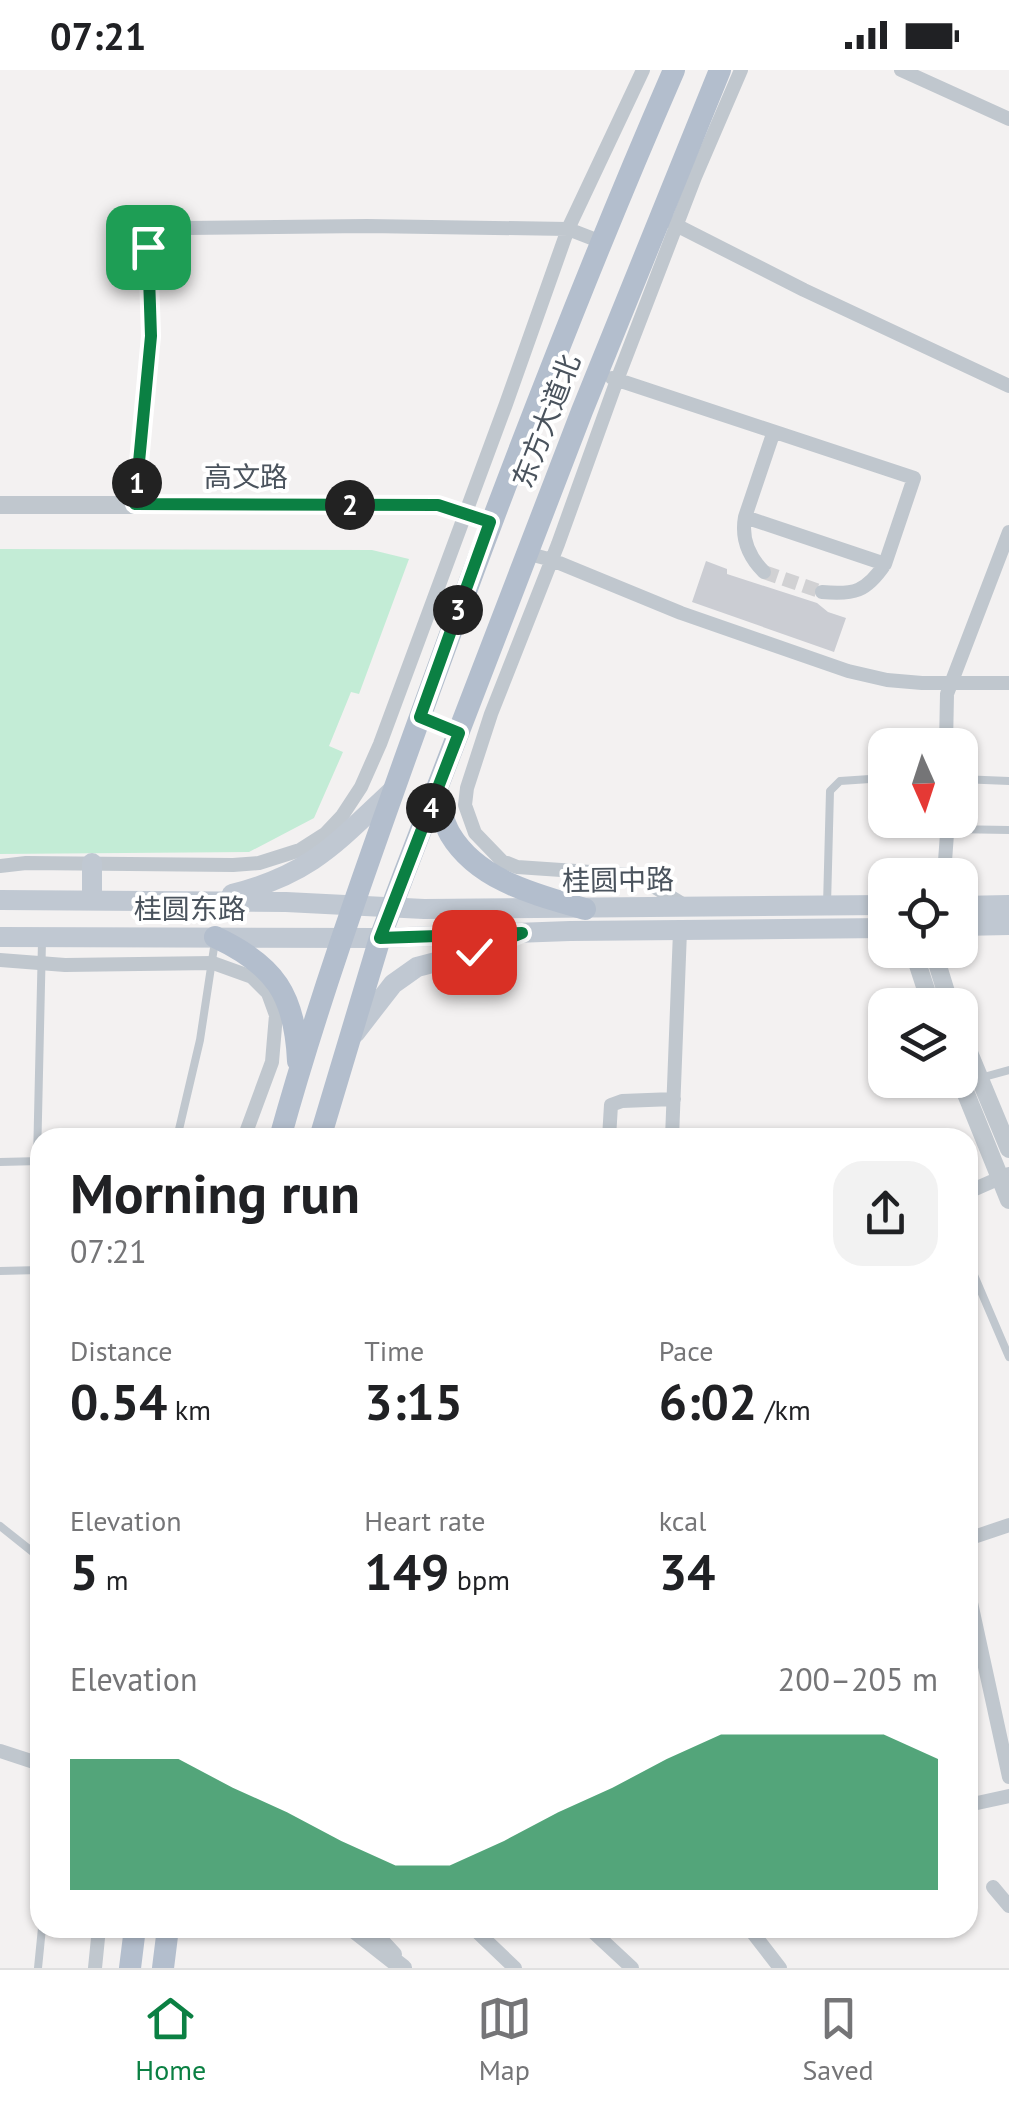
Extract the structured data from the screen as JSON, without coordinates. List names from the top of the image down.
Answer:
{
  "streets": {
    "main road": ["东方大道北", "桂圆中路", "桂圆东路"],
    "street": ["高文路"]
  },
  "crossings": [
    ["东方大道北", "高文路"],
    ["东方大道北", "桂圆中路"],
    ["东方大道北", "桂圆东路"],
    ["桂圆中路", "桂圆东路"]
  ],
  "north": "bottom",
  "page": {
    "status": "07:21",
    "pins": [
      "1",
      "2",
      "3",
      "4"
    ],
    "heading": ["Morning run", "07:21"],
    "stats": [
      ["Distance", "0.54 km"],
      ["Time", "3:15"],
      ["Pace", "6:02 /km"],
      ["Elevation", "5 m"],
      ["Heart rate", "149 bpm"],
      ["kcal", "34"]
    ],
    "chart": ["Elevation", "200–205 m"],
    "tabs": ["Home", "Map", "Saved"]
  }
}
